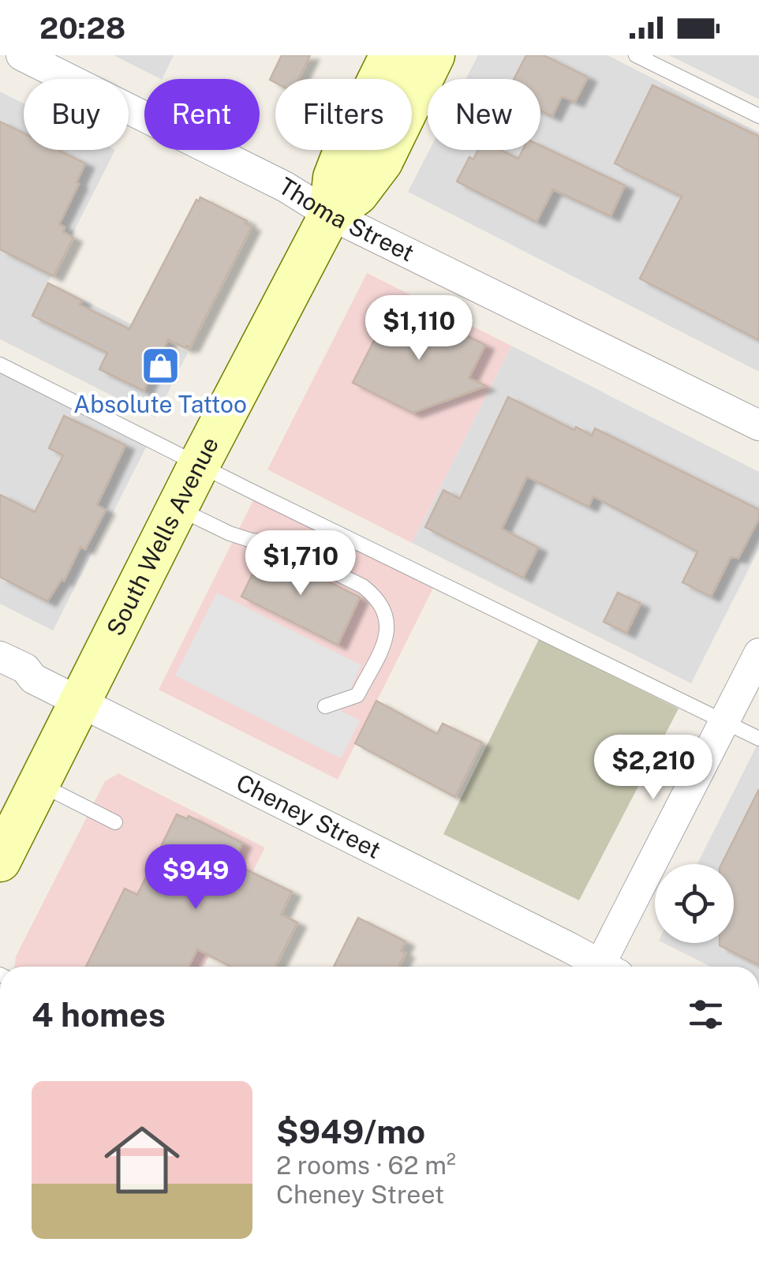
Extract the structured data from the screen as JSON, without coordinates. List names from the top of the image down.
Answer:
{
  "streets": {
    "main road": ["South Wells Avenue"],
    "street": ["Thoma Street", "Cheney Street"]
  },
  "crossings": [
    ["Thoma Street", "South Wells Avenue"],
    ["South Wells Avenue", "Cheney Street"]
  ],
  "places": {
    "shop": ["Absolute Tattoo"]
  },
  "page": {
    "status": "20:28",
    "chip": [
      "Buy",
      "Rent",
      "Filters",
      "New"
    ],
    "price": [
      "$1,110",
      "$1,710",
      "$2,210",
      "$949"
    ],
    "heading": "4 homes",
    "list": [
      {
        "name": "$949/mo",
        "note": "2 rooms · 62 m² · Cheney Street"
      }
    ]
  }
}
